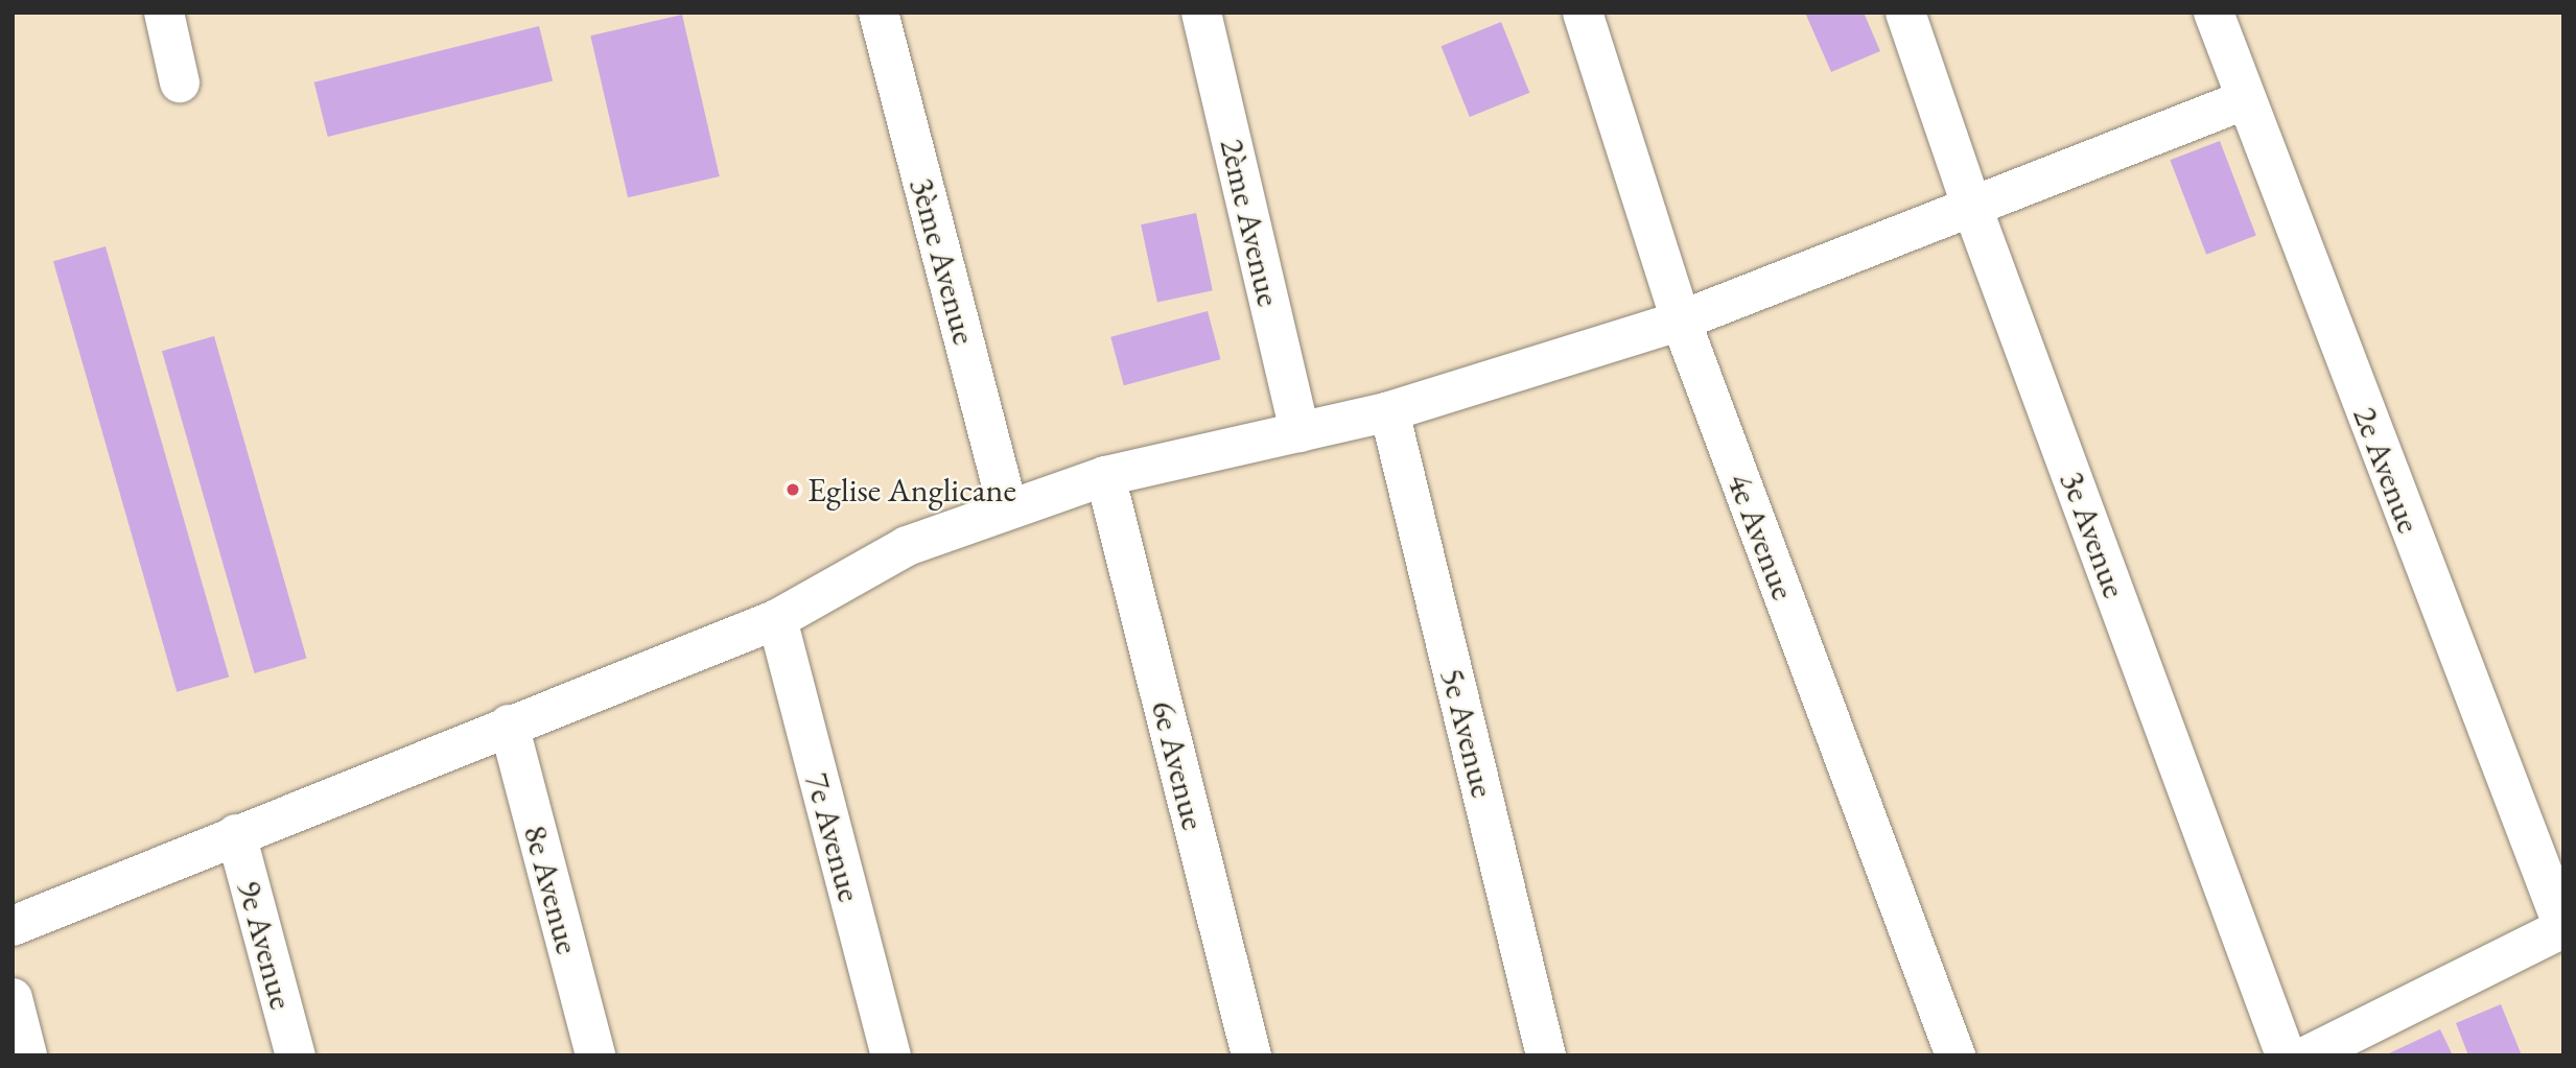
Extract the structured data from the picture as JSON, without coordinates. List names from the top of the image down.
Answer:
{
  "streets": {
    "street": [
      "2ème Avenue",
      "3ème Avenue",
      "2e Avenue",
      "3e Avenue",
      "4e Avenue",
      "5e Avenue",
      "6e Avenue",
      "7e Avenue",
      "8e Avenue",
      "9e Avenue"
    ]
  },
  "places": ["Eglise Anglicane"]
}
